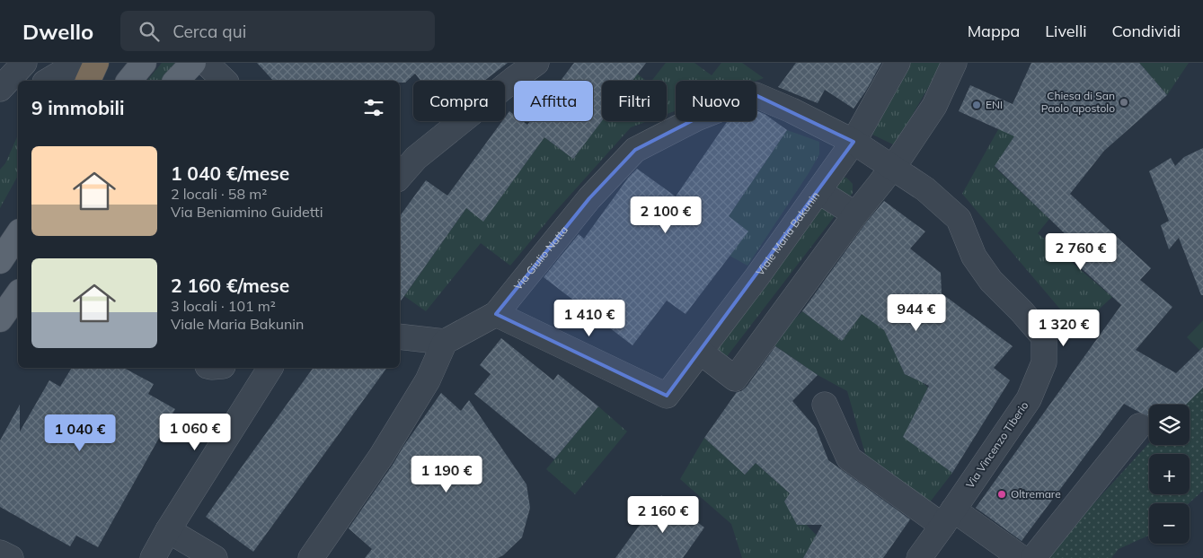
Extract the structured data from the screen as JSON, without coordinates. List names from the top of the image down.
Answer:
{
  "streets": {
    "street": ["Viale Maria Bakunin", "Via Giulio Natta", "Via Vincenzo Tiberio"]
  },
  "crossings": [
    ["Viale Maria Bakunin", "Via Giulio Natta"],
    ["Via Giulio Natta", "Via Vincenzo Tiberio"]
  ],
  "places": ["Chiesa di San Paolo apostolo", "ENI", "Oltremare"],
  "page": {
    "header": "Dwello",
    "search": "Cerca qui",
    "nav": ["Mappa", "Livelli", "Condividi"],
    "chip": [
      "Compra",
      "Affitta",
      "Filtri",
      "Nuovo"
    ],
    "heading": "9 immobili",
    "list": [
      {
        "name": "1 040 €/mese",
        "note": "2 locali · 58 m² · Via Beniamino Guidetti"
      },
      {
        "name": "2 160 €/mese",
        "note": "3 locali · 101 m² · Viale Maria Bakunin"
      }
    ],
    "price": [
      "2 100 €",
      "2 760 €",
      "944 €",
      "1 410 €",
      "1 320 €",
      "1 060 €",
      "1 040 €",
      "1 190 €",
      "2 160 €"
    ],
    "map_buttons": ["+", "−"]
  }
}
